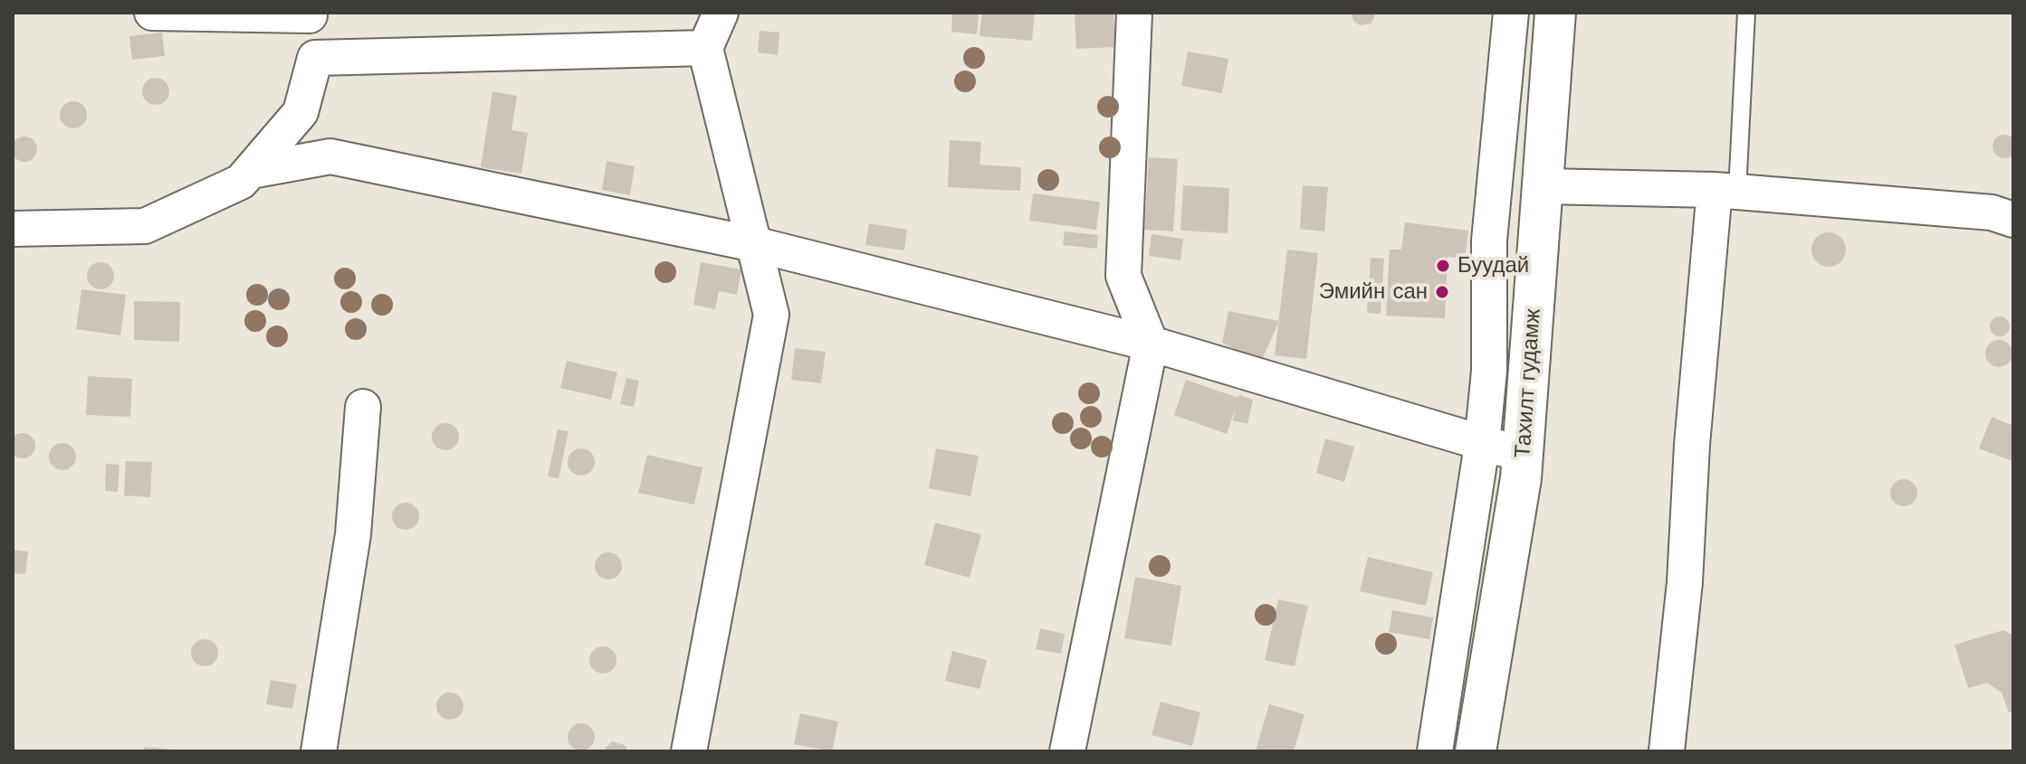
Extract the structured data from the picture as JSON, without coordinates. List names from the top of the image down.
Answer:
{
  "streets": {
    "main road": ["Тахилт гудамж"]
  },
  "places": ["Буудай", "Эмийн сан"]
}
